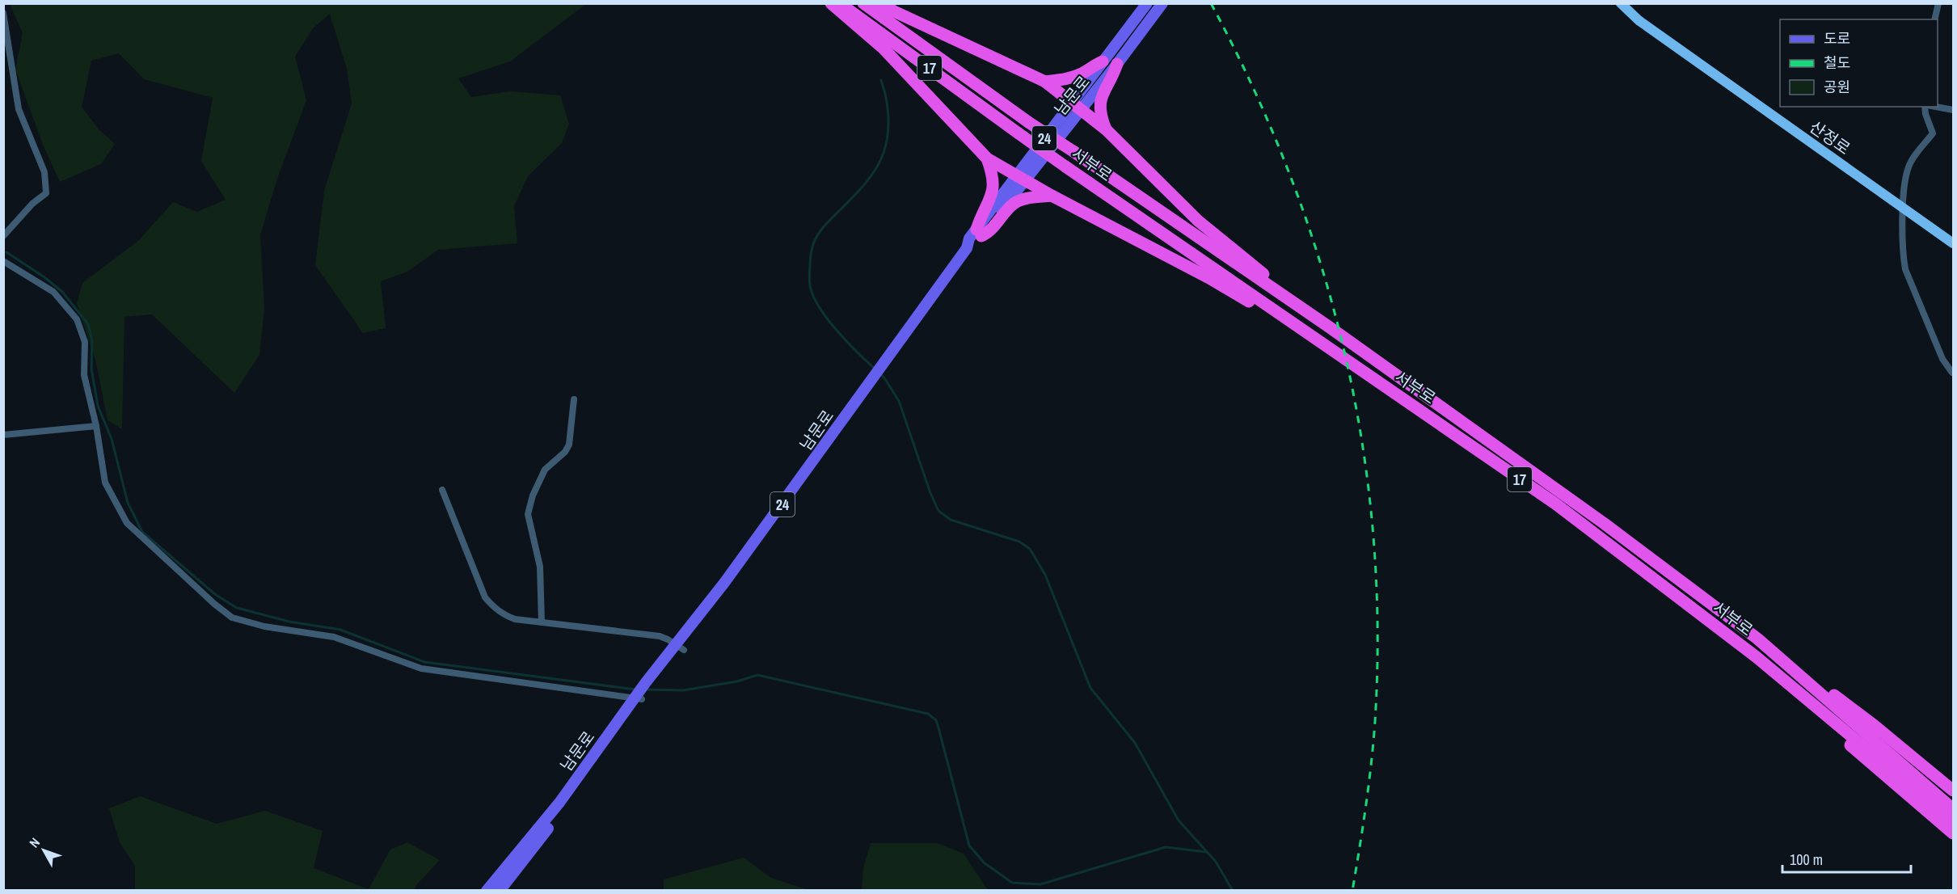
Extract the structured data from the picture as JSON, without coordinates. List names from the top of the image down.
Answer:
{
  "streets": {
    "highway": ["17", "서부로"],
    "main road": ["남문로", "24"],
    "street": ["산정로"]
  },
  "legend": ["도로", "철도", "공원"],
  "scale_bar": "100 m",
  "north": "top left"
}
